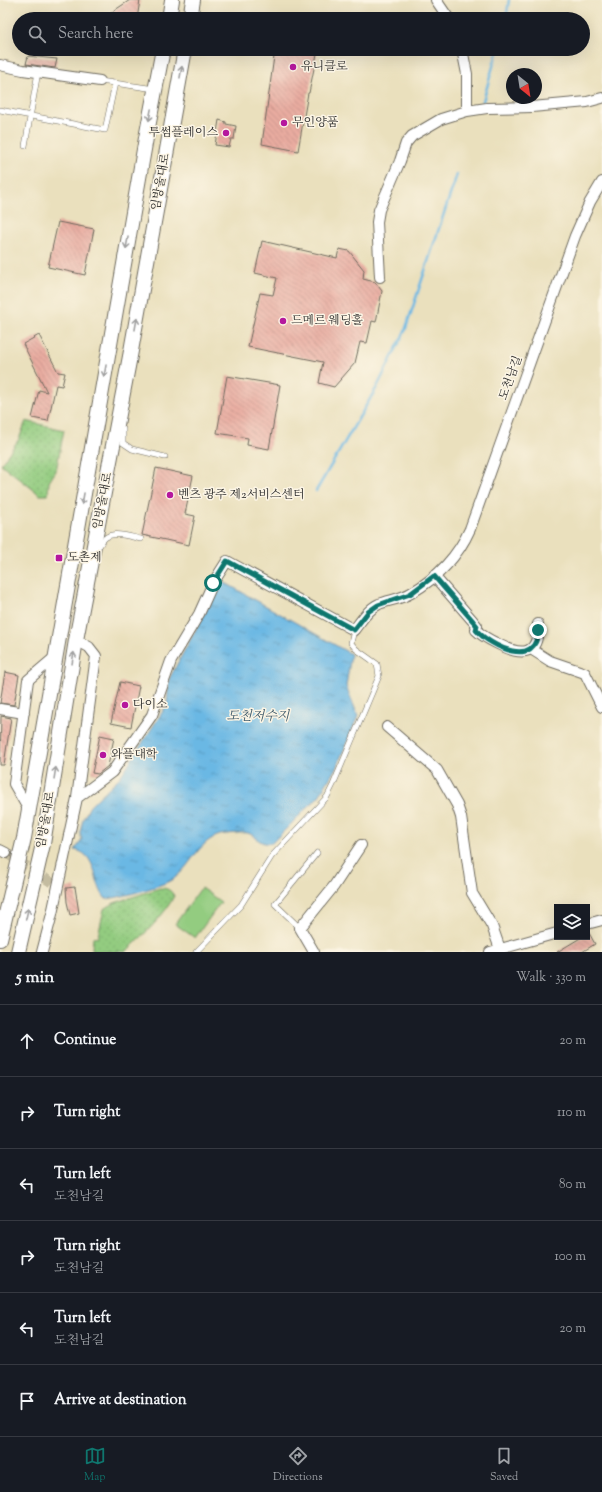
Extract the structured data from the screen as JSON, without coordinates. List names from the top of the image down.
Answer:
{
  "streets": {
    "main road": ["임방울대로"],
    "street": ["도천남길"]
  },
  "water": ["도천저수지"],
  "places": {
    "other": [
      "유니클로",
      "무인양품",
      "투썸플레이스",
      "드메르 웨딩홀",
      "벤츠 광주 제2서비스센터",
      "다이소",
      "와플대학"
    ],
    "transit": ["도촌제"]
  },
  "north": "bottom right",
  "page": {
    "search": "Search here",
    "heading": ["5 min", "Walk · 330 m"],
    "list": [
      ["Continue", "20 m"],
      ["Turn right", "110 m"],
      ["Turn left", "도천남길", "80 m"],
      ["Turn right", "도천남길", "100 m"],
      ["Turn left", "도천남길", "20 m"],
      "Arrive at destination"
    ],
    "nav": ["Map", "Directions", "Saved"]
  }
}
